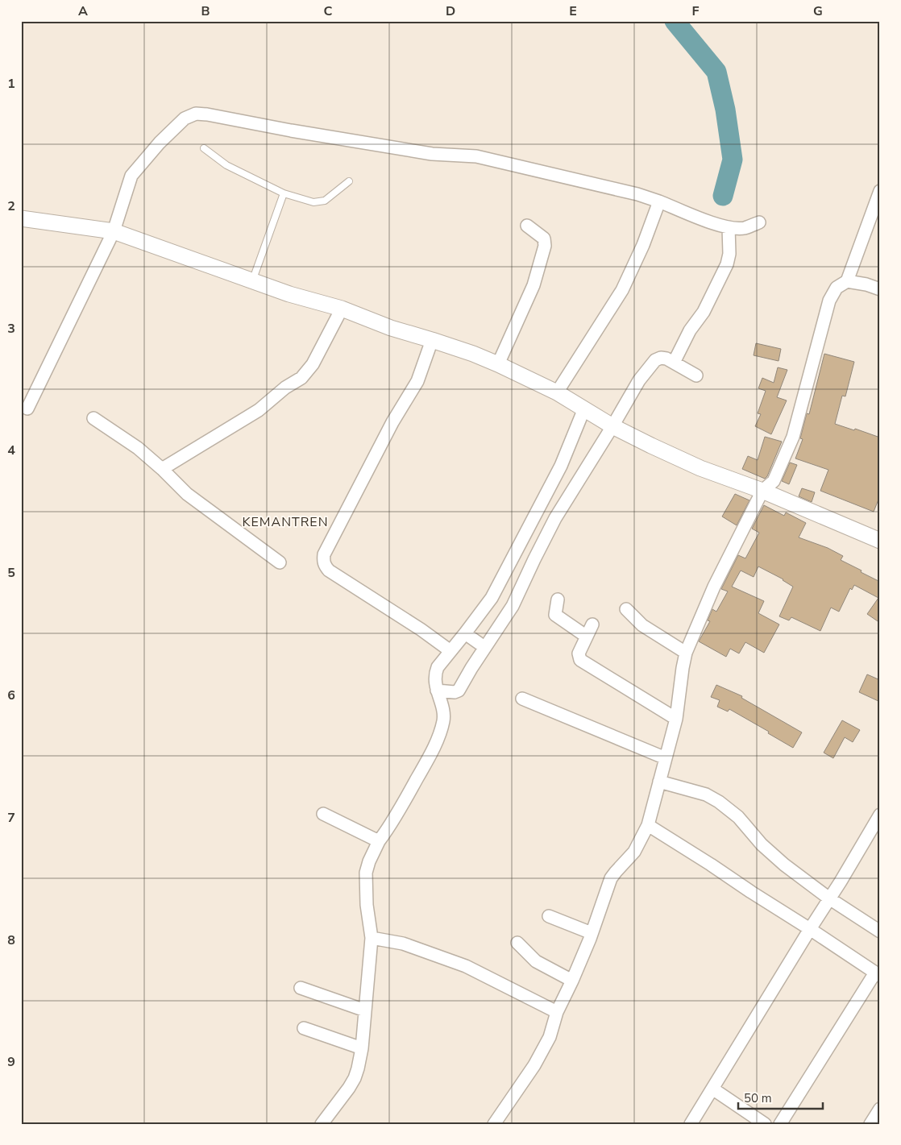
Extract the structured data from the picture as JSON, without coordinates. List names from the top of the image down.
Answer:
{
  "districts": ["KEMANTREN"],
  "scale_bar": "50 m",
  "grid": {
    "columns": [
      "A",
      "B",
      "C",
      "D",
      "E",
      "F",
      "G"
    ],
    "rows": [
      "1",
      "2",
      "3",
      "4",
      "5",
      "6",
      "7",
      "8",
      "9"
    ]
  }
}
